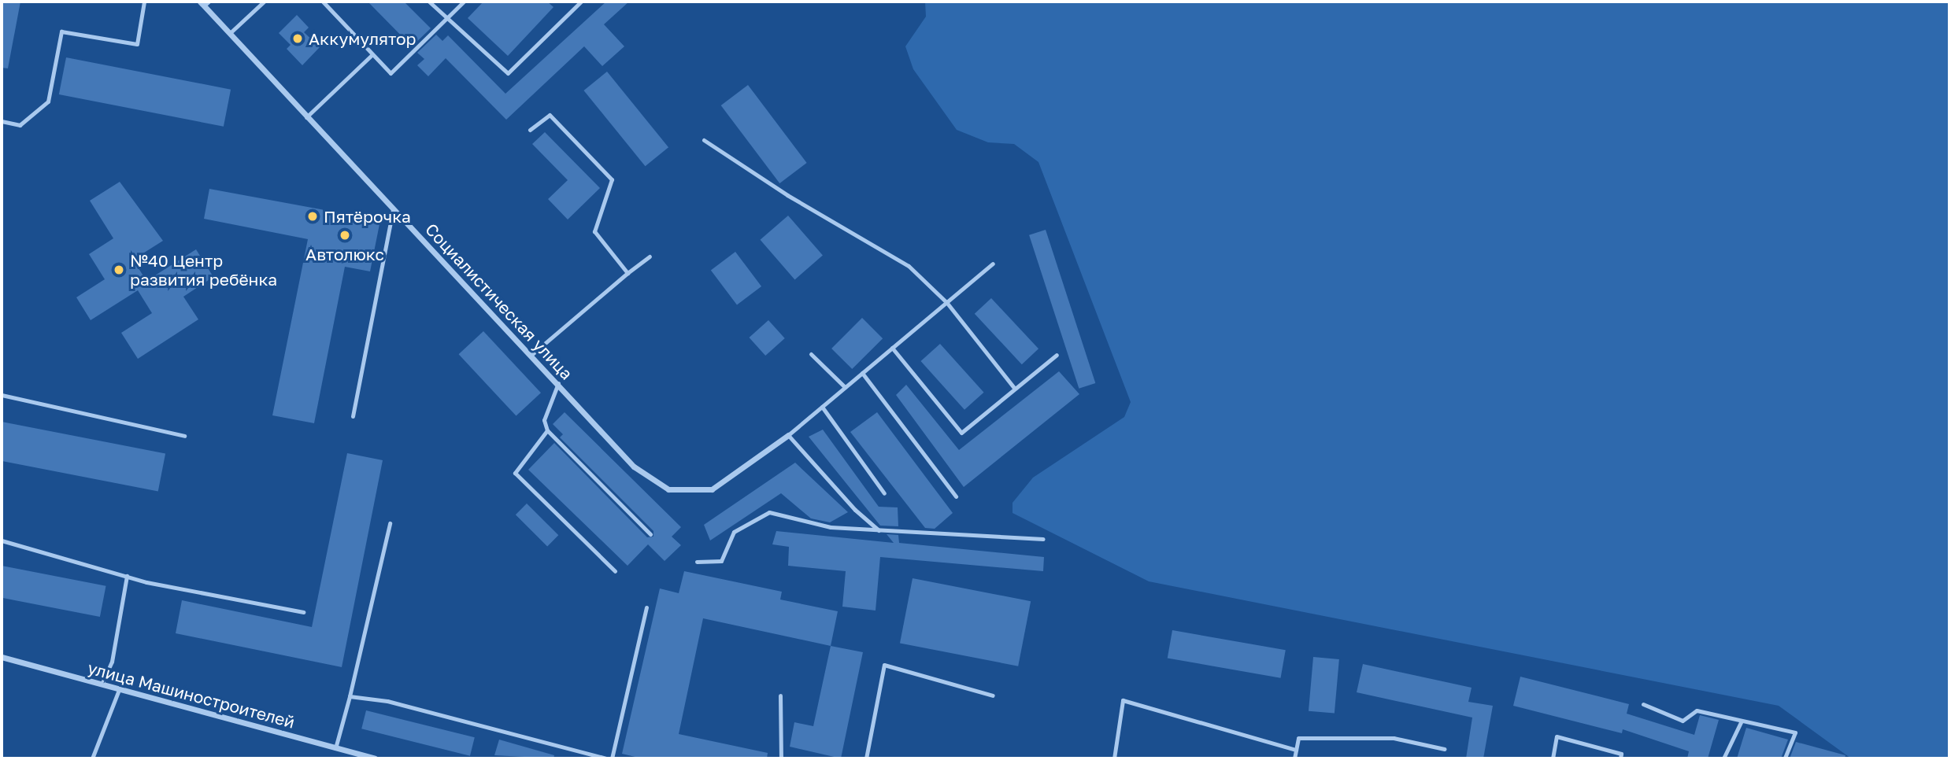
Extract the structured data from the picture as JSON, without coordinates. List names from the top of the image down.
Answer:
{
  "streets": {
    "street": ["Социалистическая улица", "улица Машиностроителей"]
  },
  "places": [
    "Аккумулятор",
    "Пятёрочка",
    "Автолюкс",
    "№40 Центр развития ребёнка"
  ]
}
